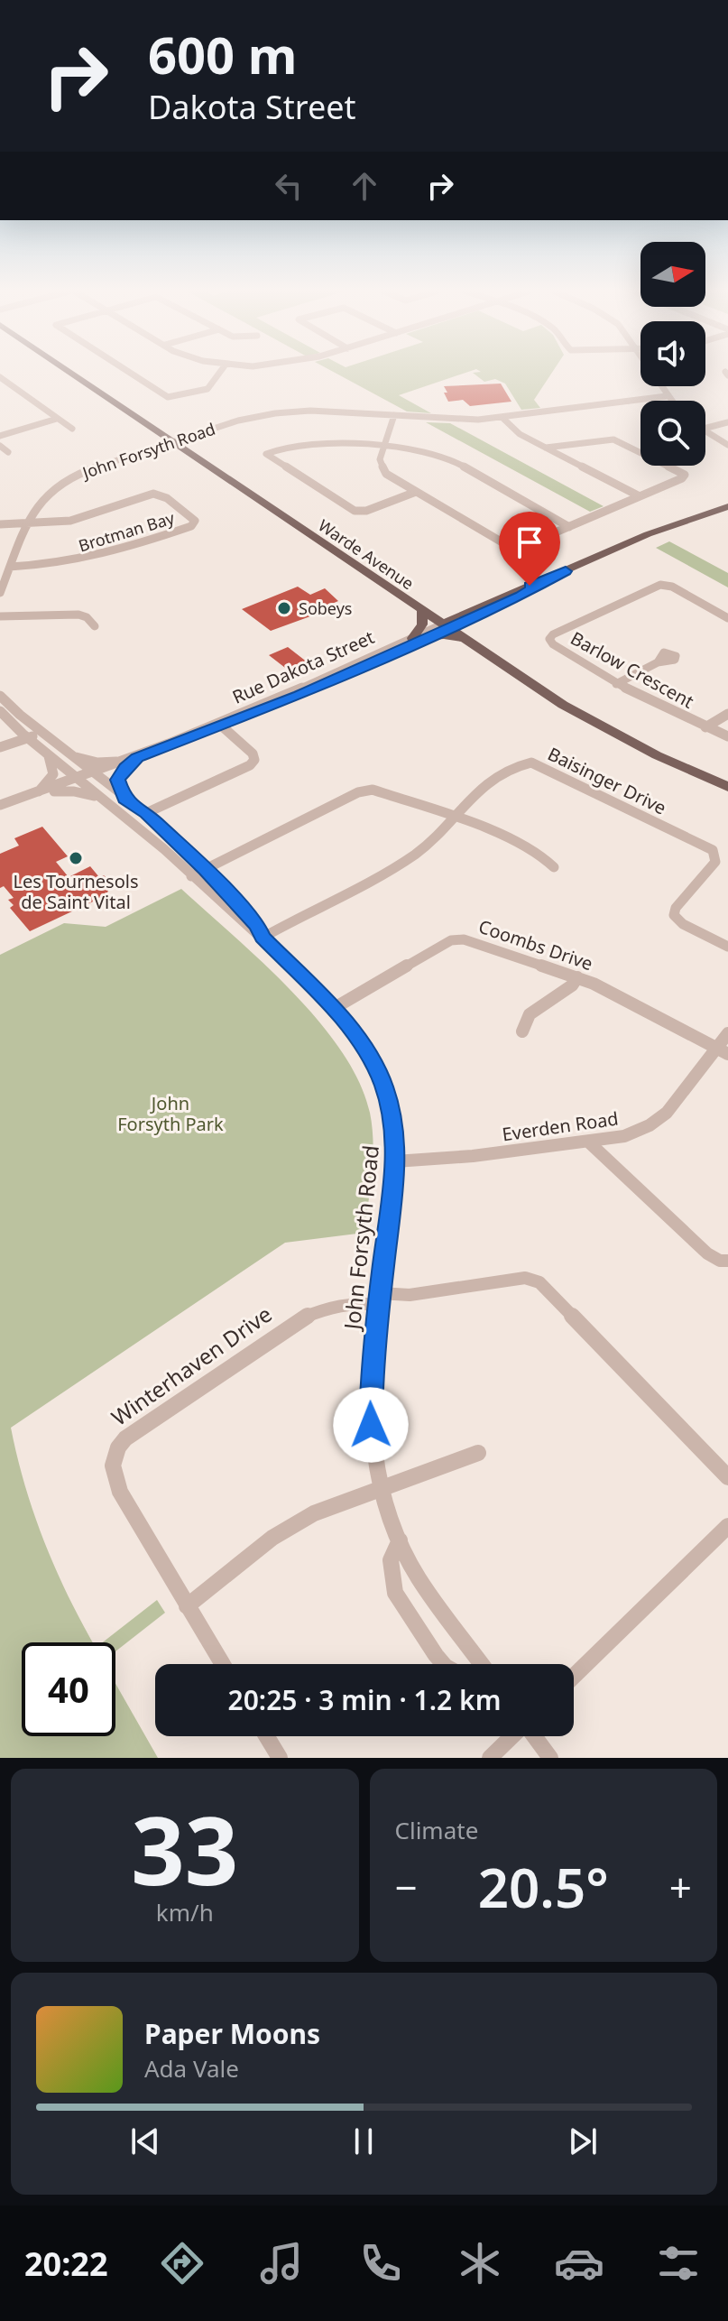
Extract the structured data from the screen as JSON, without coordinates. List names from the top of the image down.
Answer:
{
  "streets": {
    "main road": ["Warde Avenue"],
    "street": [
      "John Forsyth Road",
      "Brotman Bay",
      "Rue Dakota Street",
      "Barlow Crescent",
      "Baisinger Drive",
      "Coombs Drive",
      "Everden Road",
      "Winterhaven Drive"
    ]
  },
  "crossings": [
    ["John Forsyth Road", "Brotman Bay"],
    ["John Forsyth Road", "Warde Avenue"],
    ["John Forsyth Road", "Baisinger Drive"],
    ["John Forsyth Road", "Coombs Drive"],
    ["John Forsyth Road", "Everden Road"],
    ["John Forsyth Road", "Winterhaven Drive"],
    ["Warde Avenue", "Rue Dakota Street"],
    ["Coombs Drive", "Everden Road"]
  ],
  "parks": ["John Forsyth Park"],
  "places": ["Sobeys", "Les Tournesols de Saint Vital"],
  "north": "right",
  "page": {
    "turn": ["600 m", "Dakota Street"],
    "limit": "40",
    "trip": "20:25 · 3 min · 1.2 km",
    "tile": [
      ["33", "km/h"],
      "Climate"
    ],
    "heat": ["−", "20.5°", "+"],
    "song": ["Paper Moons", "Ada Vale"],
    "tabs": "20:22"
  }
}
